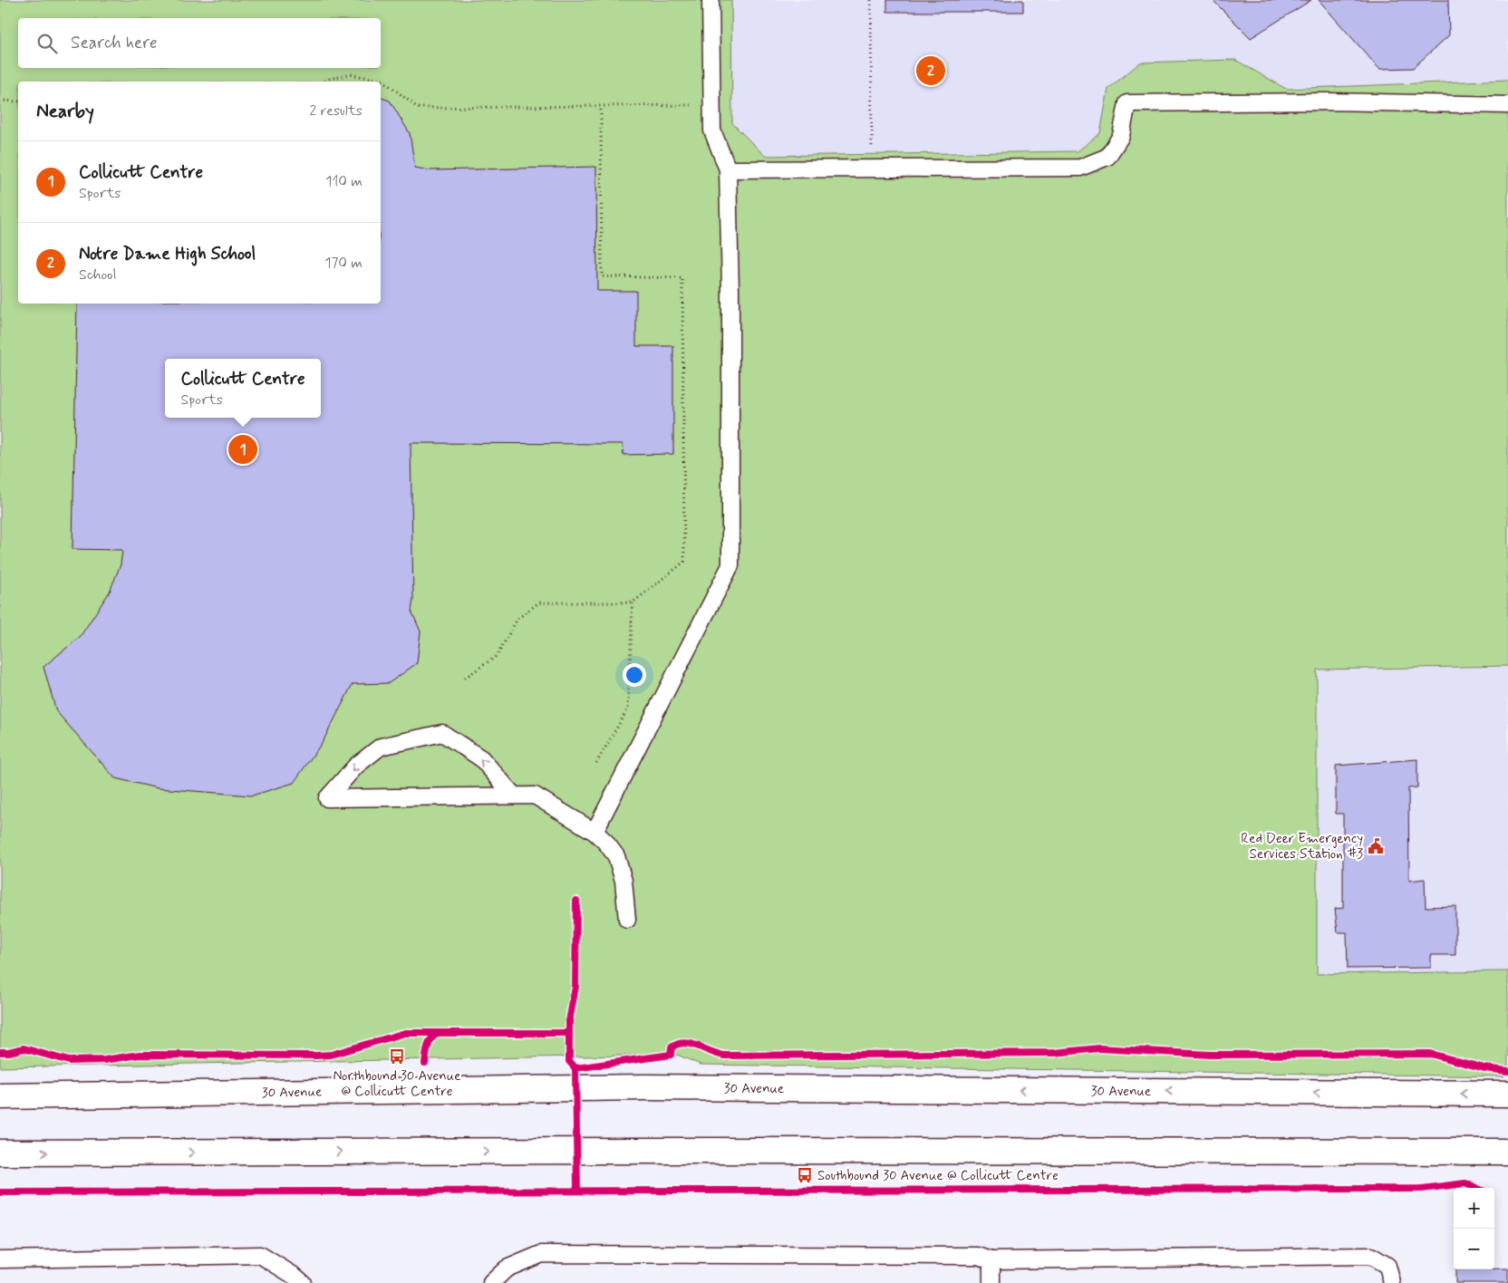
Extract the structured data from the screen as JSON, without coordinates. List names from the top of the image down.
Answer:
{
  "streets": {
    "main road": ["30 Avenue"]
  },
  "places": {
    "public building": ["Red Deer Emergency Services Station #3"],
    "bus stop": ["Northbound 30 Avenue @ Collicutt Centre", "Southbound 30 Avenue @ Collicutt Centre"]
  },
  "page": {
    "search": "Search here",
    "pins": ["2", "1"],
    "heading": ["Nearby", "2 results"],
    "list": [
      {
        "mark": "1",
        "name": "Collicutt Centre",
        "note": "Sports",
        "value": "110 m"
      },
      {
        "mark": "2",
        "name": "Notre Dame High School",
        "note": "School",
        "value": "170 m"
      }
    ],
    "popup": ["Collicutt Centre", "Sports"],
    "map_buttons": ["+", "−"]
  }
}
